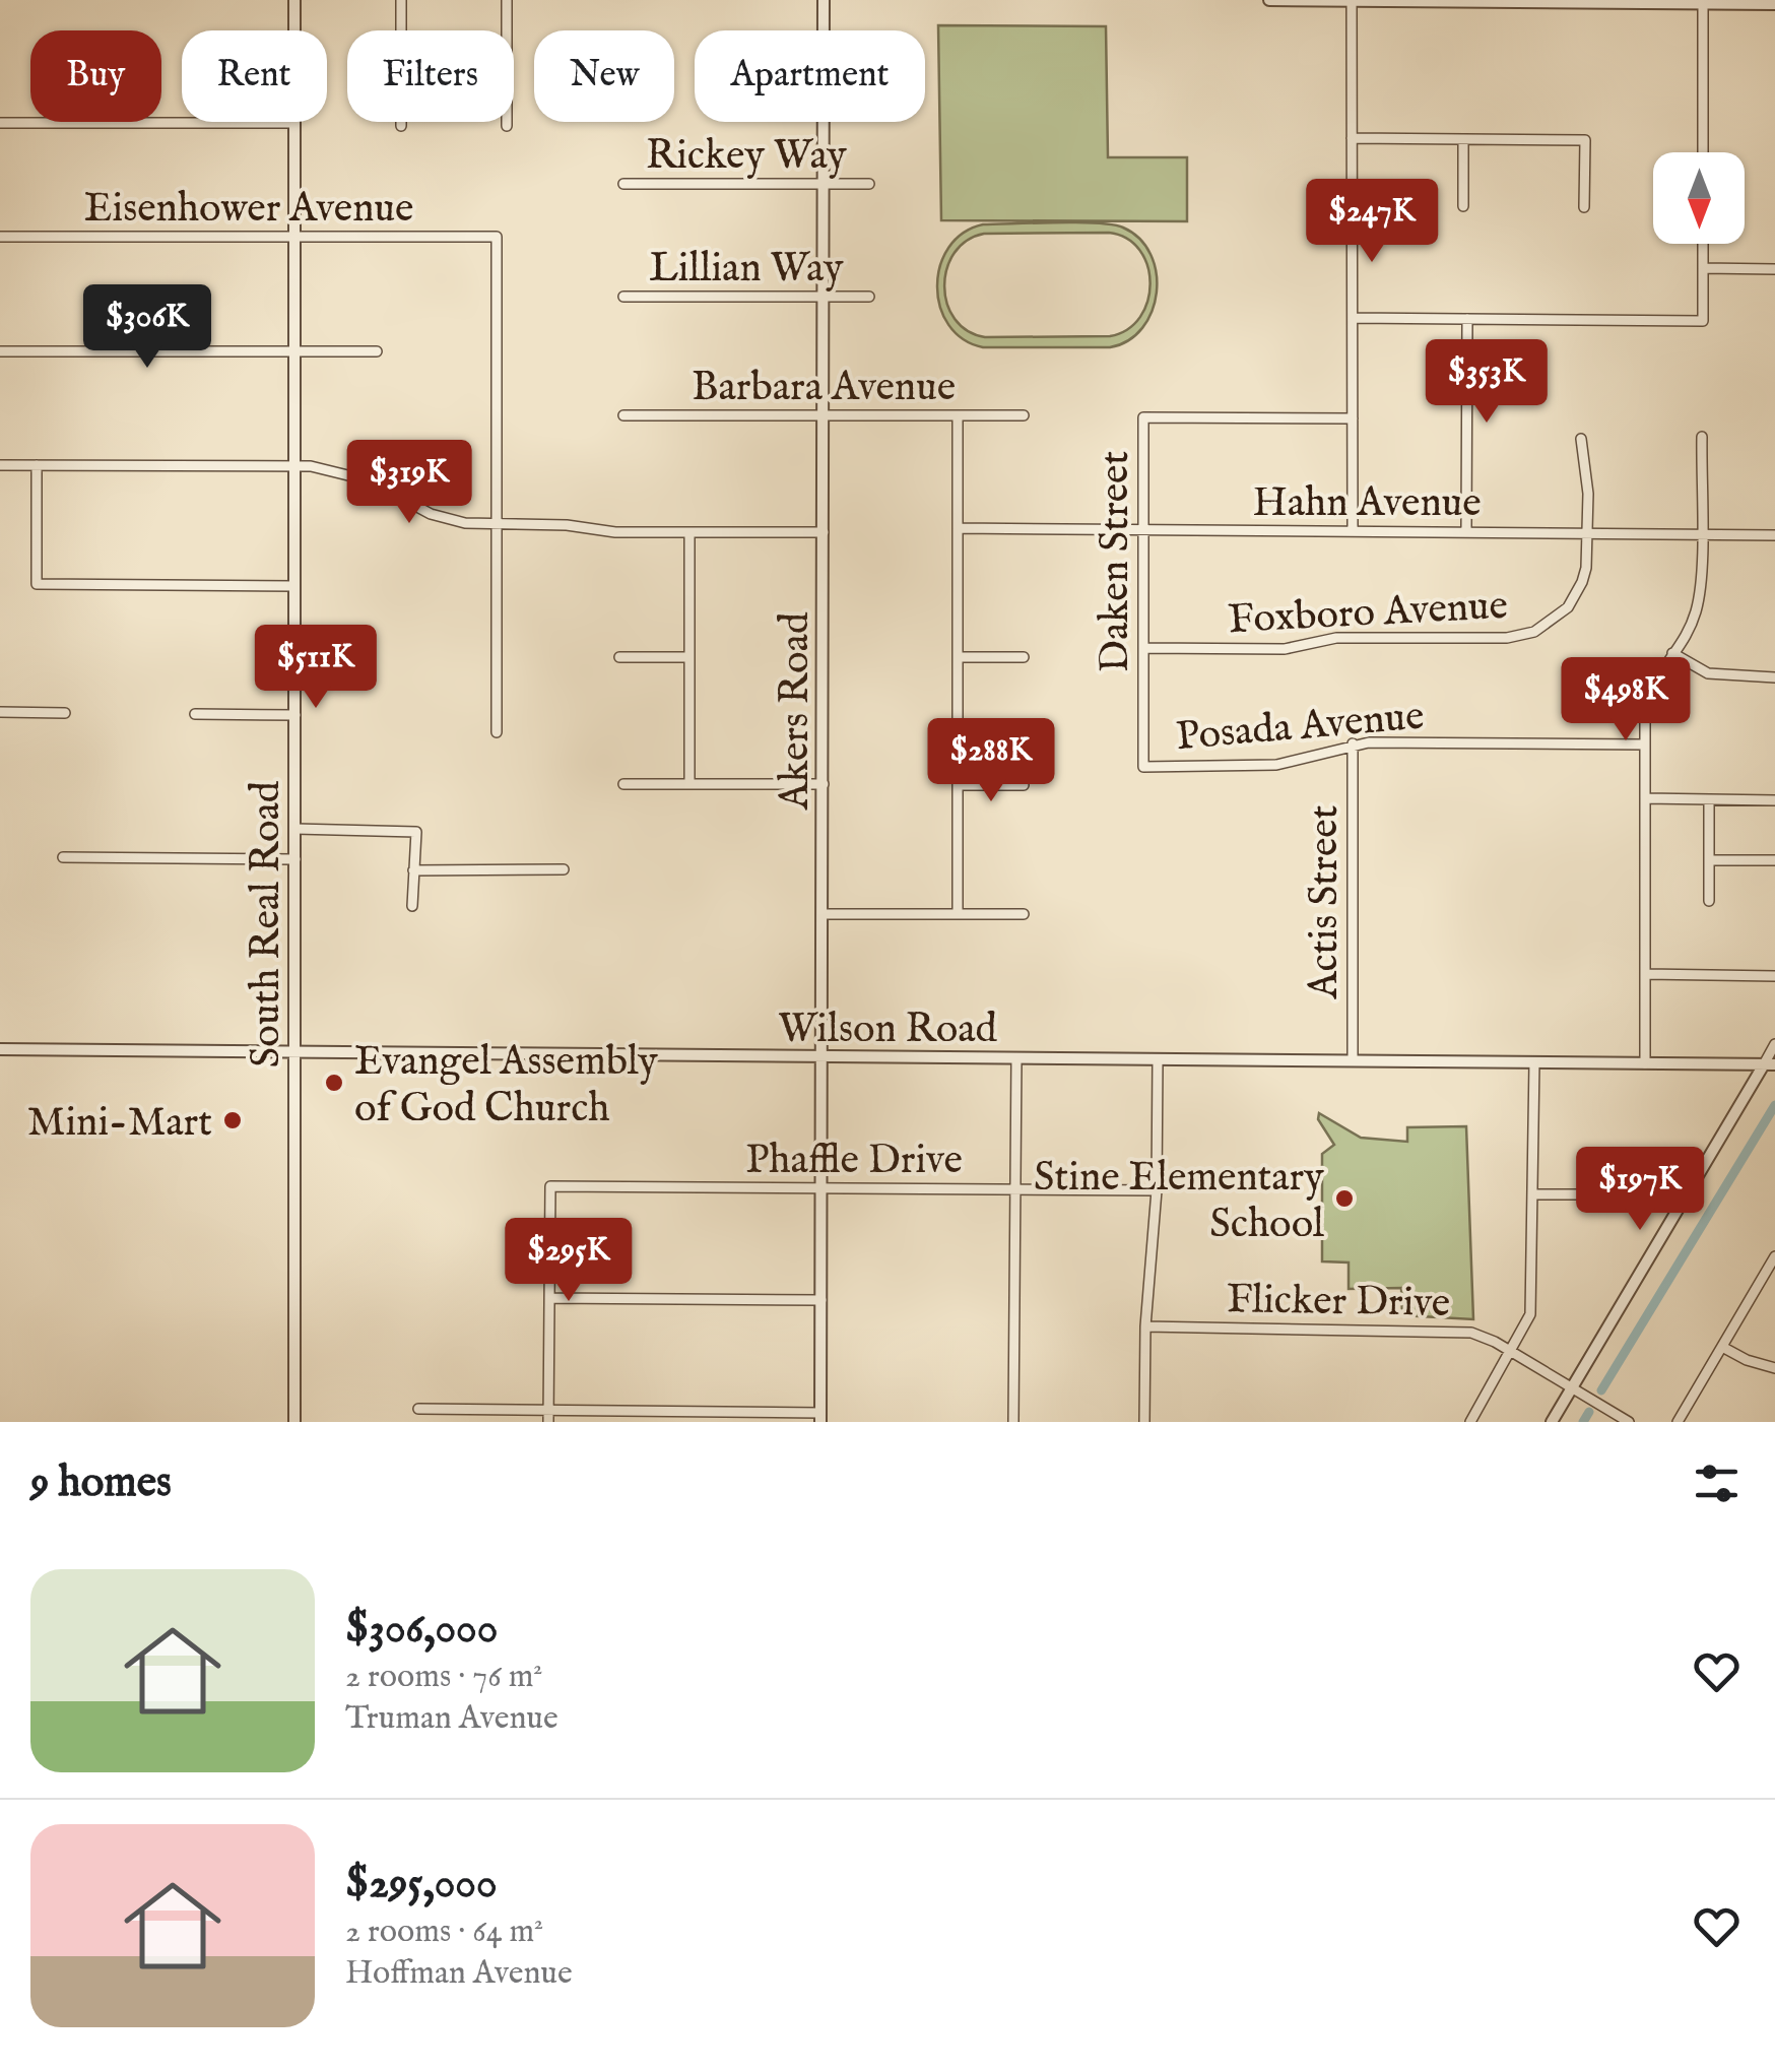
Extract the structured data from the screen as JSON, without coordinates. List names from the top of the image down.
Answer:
{
  "streets": {
    "street": [
      "Rickey Way",
      "Eisenhower Avenue",
      "Lillian Way",
      "Barbara Avenue",
      "Hahn Avenue",
      "Daken Street",
      "Foxboro Avenue",
      "Akers Road",
      "Posada Avenue",
      "Actis Street",
      "South Real Road",
      "Wilson Road",
      "Phaffle Drive",
      "Flicker Drive"
    ]
  },
  "crossings": [
    ["Rickey Way", "Akers Road"],
    ["Eisenhower Avenue", "South Real Road"],
    ["Lillian Way", "Akers Road"],
    ["Barbara Avenue", "Akers Road"],
    ["Hahn Avenue", "Daken Street"],
    ["Hahn Avenue", "Foxboro Avenue"],
    ["Daken Street", "Foxboro Avenue"],
    ["Daken Street", "Posada Avenue"],
    ["Akers Road", "Wilson Road"],
    ["Akers Road", "Phaffle Drive"],
    ["Posada Avenue", "Actis Street"],
    ["Actis Street", "Wilson Road"],
    ["South Real Road", "Wilson Road"]
  ],
  "places": ["Evangel Assembly of God Church", "Mini-Mart", "Stine Elementary School"],
  "north": "bottom",
  "page": {
    "chip": [
      "Buy",
      "Rent",
      "Filters",
      "New",
      "Apartment"
    ],
    "price": [
      "$247K",
      "$306K",
      "$353K",
      "$319K",
      "$511K",
      "$498K",
      "$288K",
      "$197K",
      "$295K"
    ],
    "heading": "9 homes",
    "list": [
      {
        "name": "$306,000",
        "note": "2 rooms · 76 m² · Truman Avenue"
      },
      {
        "name": "$295,000",
        "note": "2 rooms · 64 m² · Hoffman Avenue"
      }
    ]
  }
}
